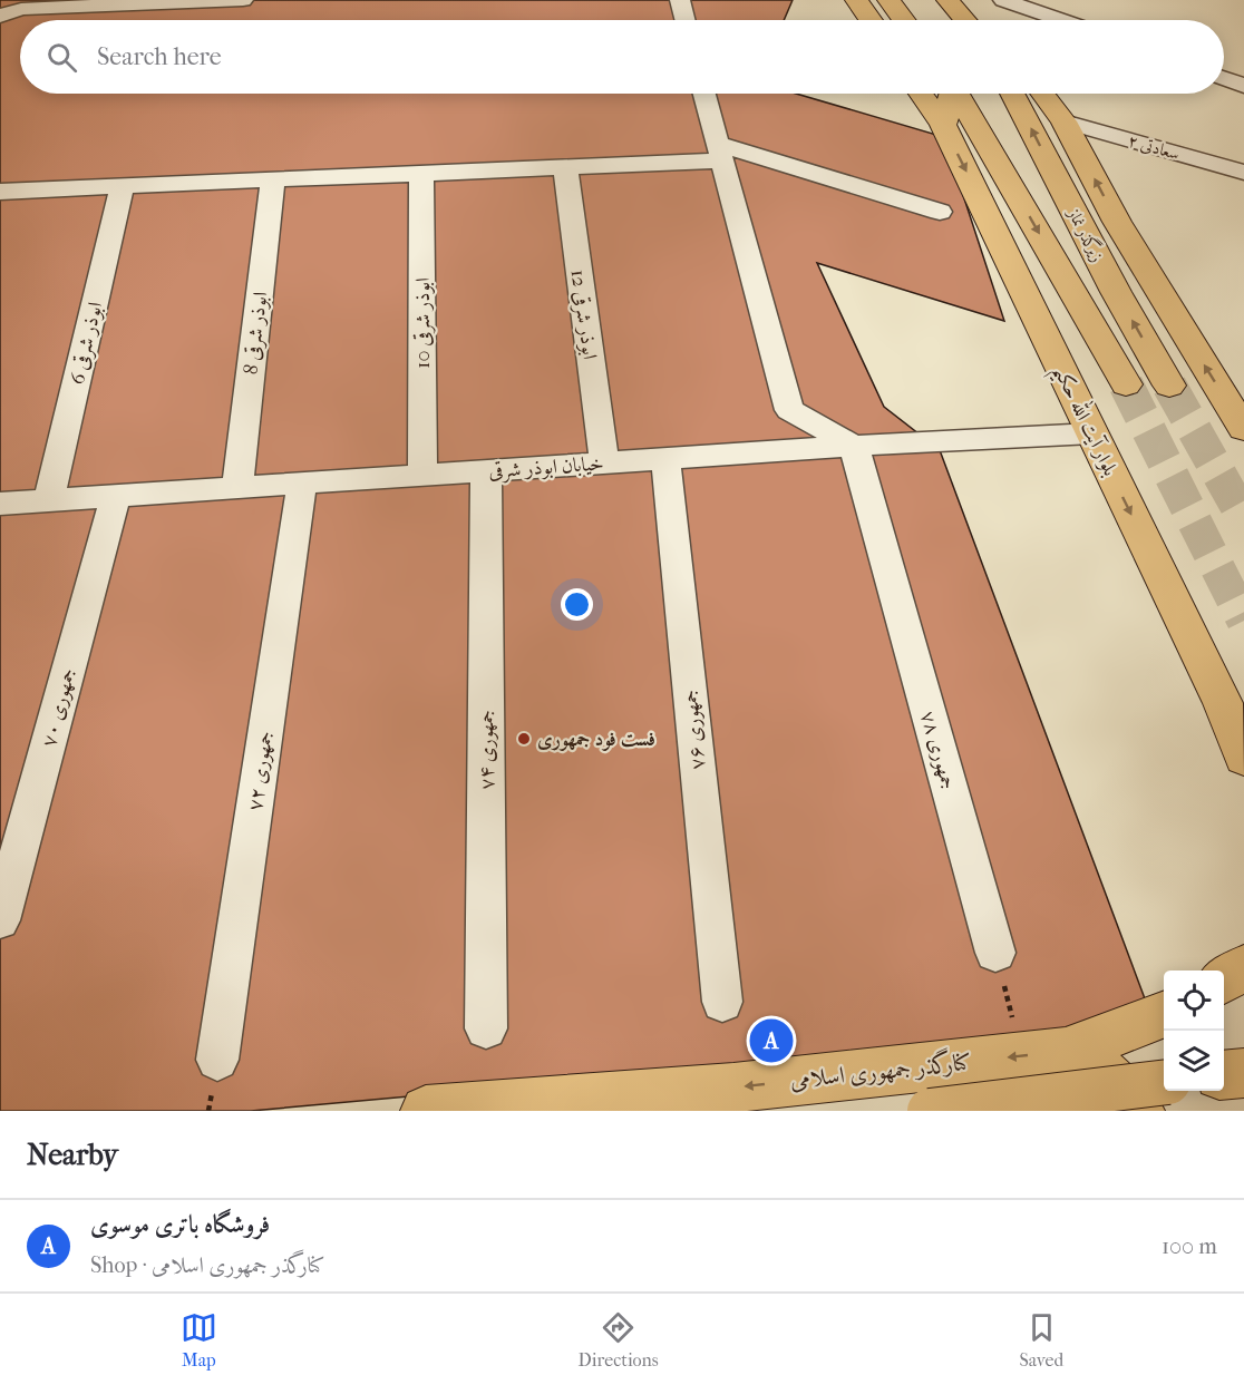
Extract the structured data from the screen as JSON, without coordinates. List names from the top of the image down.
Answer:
{
  "streets": {
    "main road": ["زیرگذر نماز", "بلوار آیت الله حکیم", "کنارگذر جمهوری اسلامی"],
    "street": [
      "سعادتی ۲",
      "ابوذر شرقی 12",
      "ابوذر شرقی 10",
      "ابوذر شرقی 8",
      "ابوذر شرقی 6",
      "خیابان ابوذر شرقی",
      "جمهوری ۷۰",
      "جمهوری ۷۶",
      "جمهوری ۷۴",
      "جمهوری ۷۸",
      "جمهوری ۷۲"
    ]
  },
  "crossings": [
    ["ابوذر شرقی 12", "خیابان ابوذر شرقی"],
    ["ابوذر شرقی 10", "خیابان ابوذر شرقی"],
    ["ابوذر شرقی 8", "خیابان ابوذر شرقی"],
    ["ابوذر شرقی 6", "خیابان ابوذر شرقی"],
    ["بلوار آیت الله حکیم", "خیابان ابوذر شرقی"],
    ["خیابان ابوذر شرقی", "جمهوری ۷۰"],
    ["خیابان ابوذر شرقی", "جمهوری ۷۶"],
    ["خیابان ابوذر شرقی", "جمهوری ۷۴"],
    ["خیابان ابوذر شرقی", "جمهوری ۷۸"],
    ["خیابان ابوذر شرقی", "جمهوری ۷۲"]
  ],
  "one_way": ["کنارگذر جمهوری اسلامی"],
  "places": ["فست فود جمهوری"],
  "page": {
    "search": "Search here",
    "pins": "A",
    "heading": "Nearby",
    "list": [
      {
        "mark": "A",
        "name": "فروشگاه باتری موسوی",
        "note": "Shop · کنارگذر جمهوری اسلامی",
        "value": "100 m"
      }
    ],
    "nav": ["Map", "Directions", "Saved"]
  }
}
